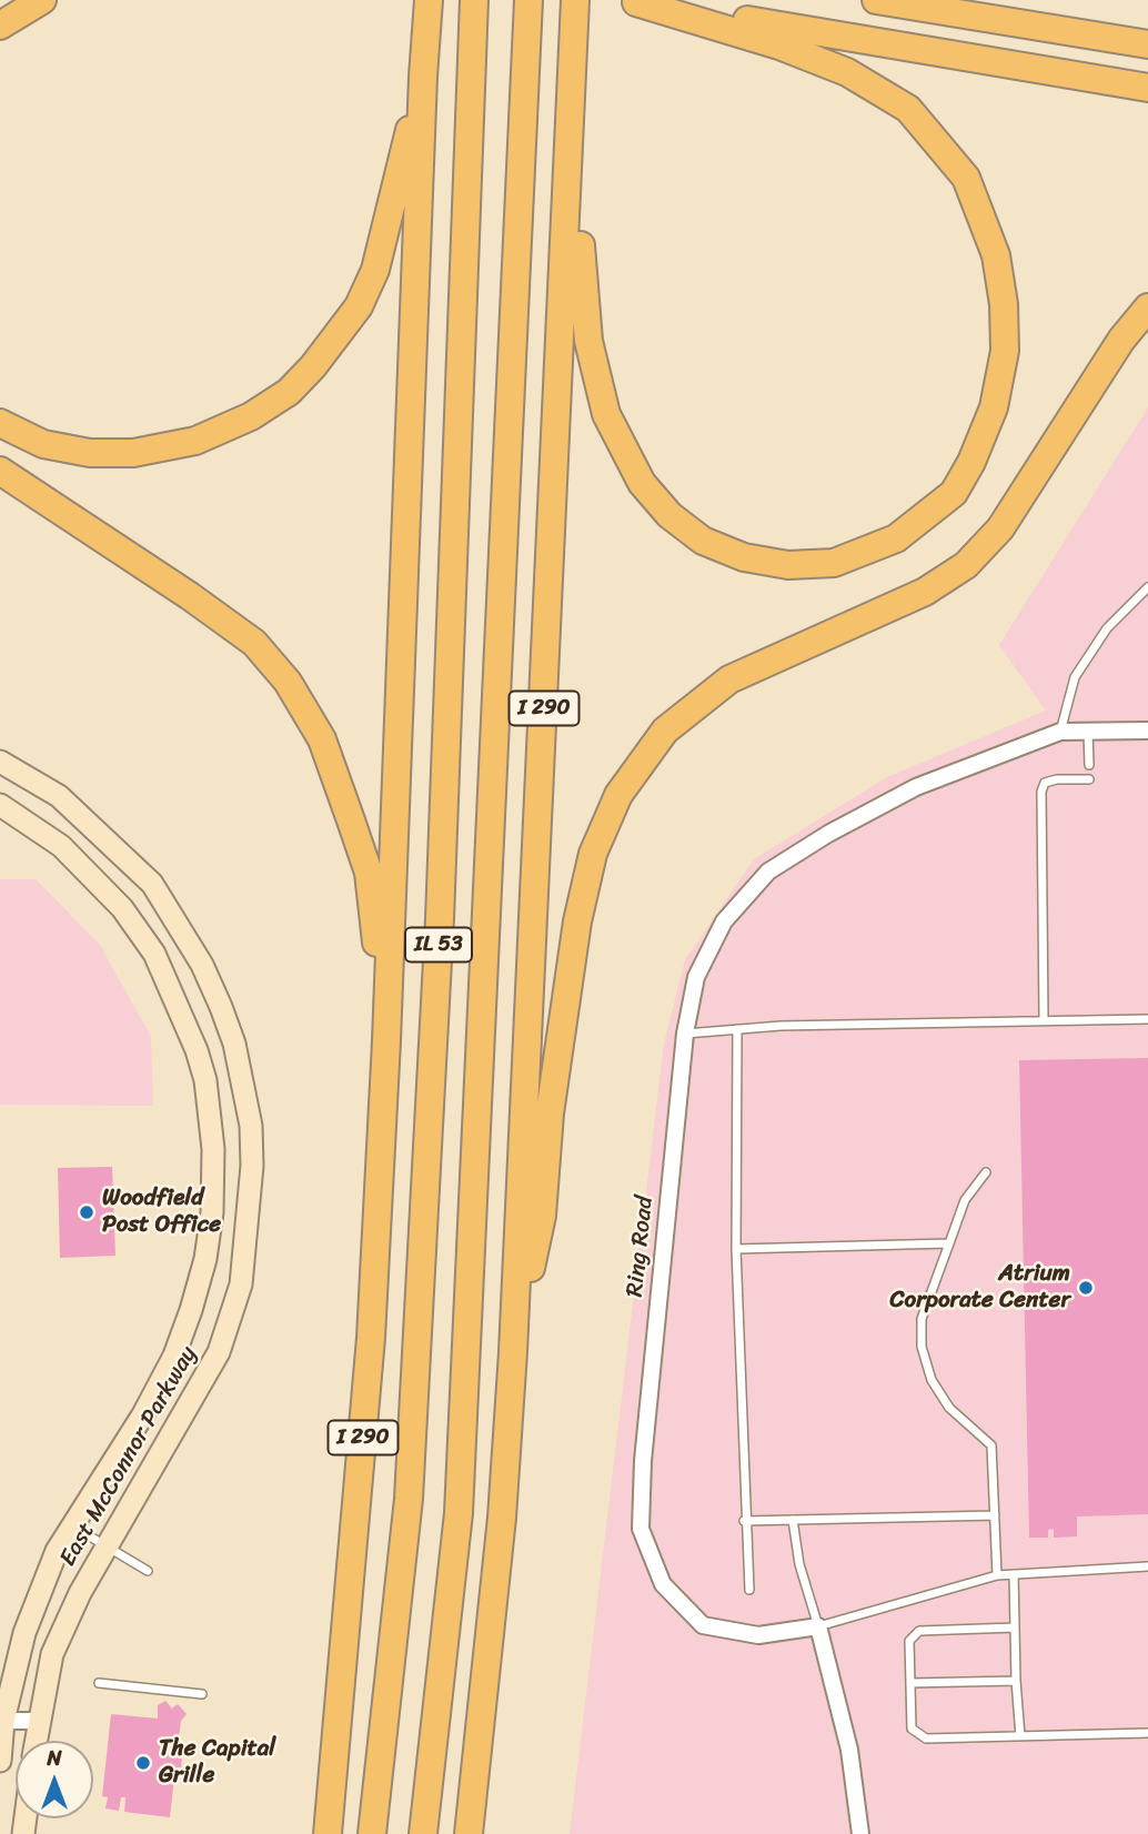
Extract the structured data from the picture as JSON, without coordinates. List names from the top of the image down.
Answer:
{
  "streets": {
    "highway": ["I 290", "IL 53"],
    "street": ["Ring Road", "East McConnor Parkway"]
  },
  "places": ["Woodfield Post Office", "Atrium Corporate Center", "The Capital Grille"],
  "north": "top"
}
